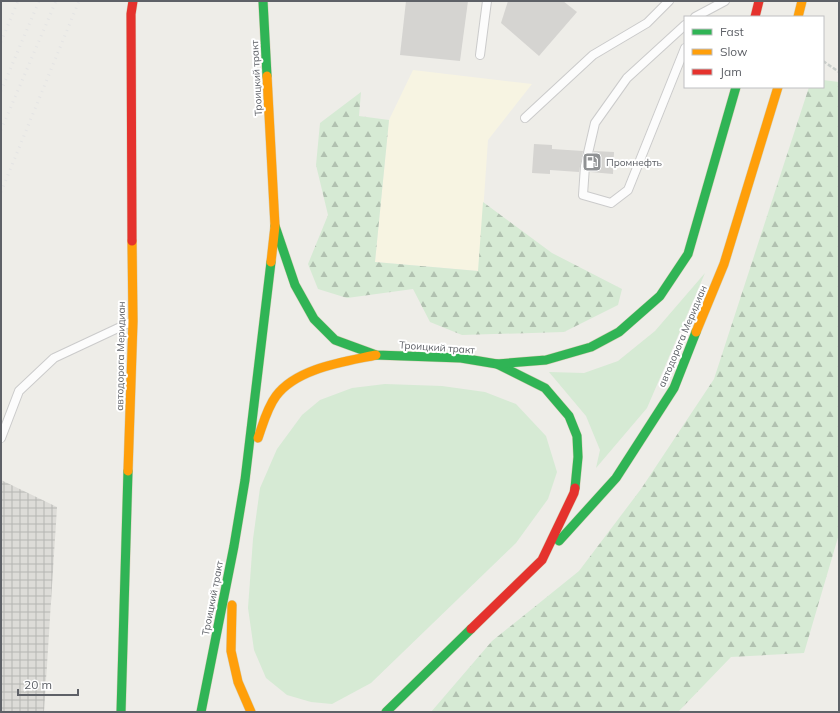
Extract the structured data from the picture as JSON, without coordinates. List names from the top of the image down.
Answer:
{
  "streets": {
    "main road": ["Троицкий тракт", "автодорога Меридиан"]
  },
  "crossings": [
    ["Троицкий тракт", "автодорога Меридиан"]
  ],
  "places": {
    "fuel station": ["Промнефть"]
  },
  "legend": ["Fast", "Slow", "Jam"],
  "scale_bar": "20 m"
}
